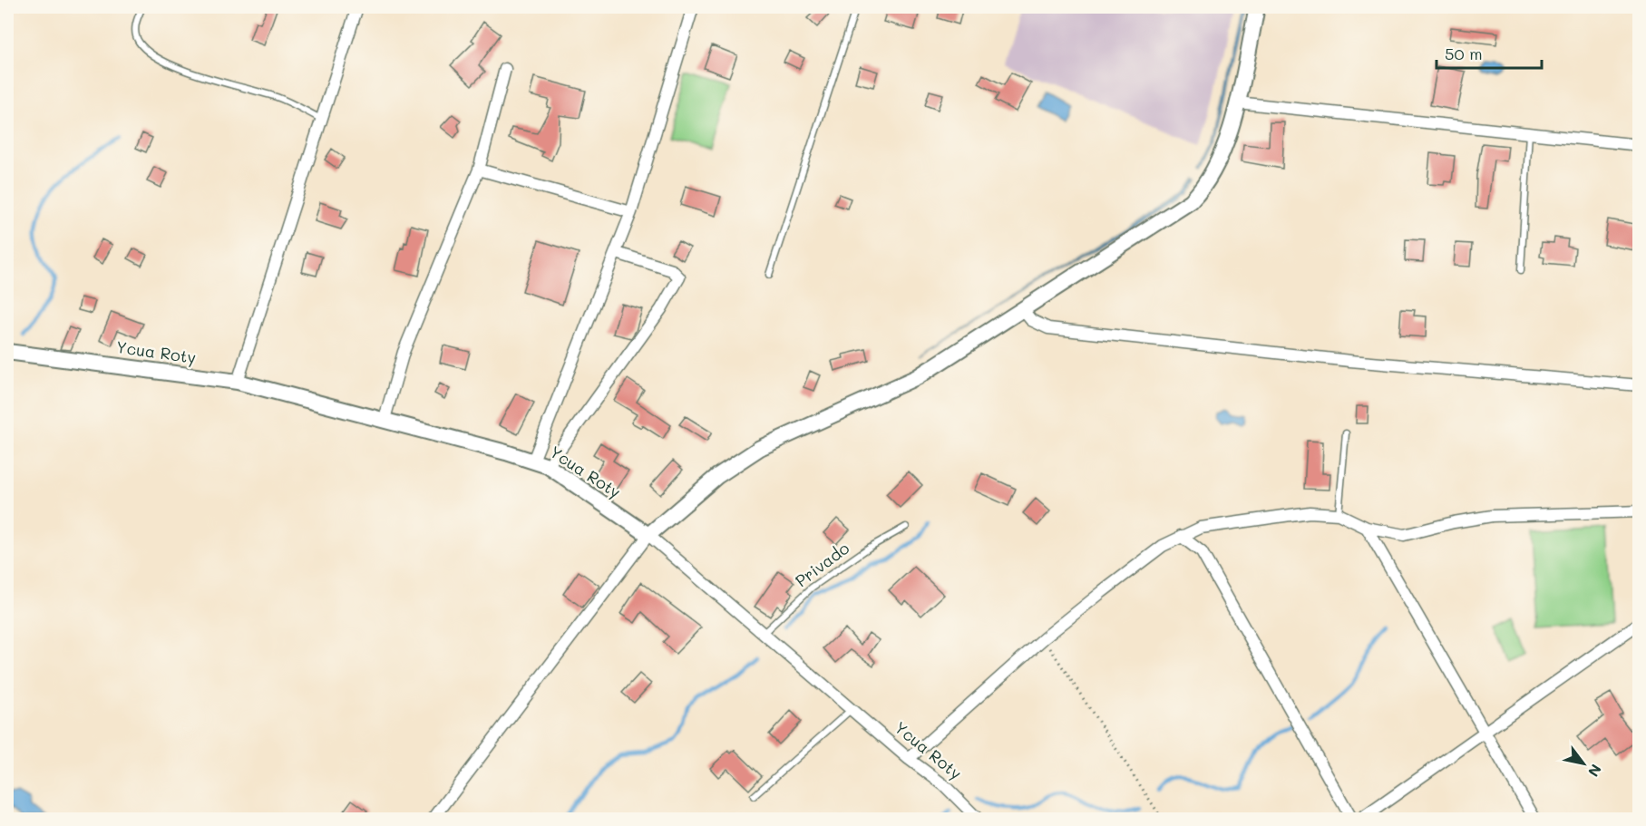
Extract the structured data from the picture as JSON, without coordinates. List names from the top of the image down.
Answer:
{
  "streets": {
    "street": ["Ycua Roty"],
    "lane": ["Privado"]
  },
  "crossings": [
    ["Ycua Roty", "Privado"]
  ],
  "scale_bar": "50 m",
  "north": "bottom right"
}
